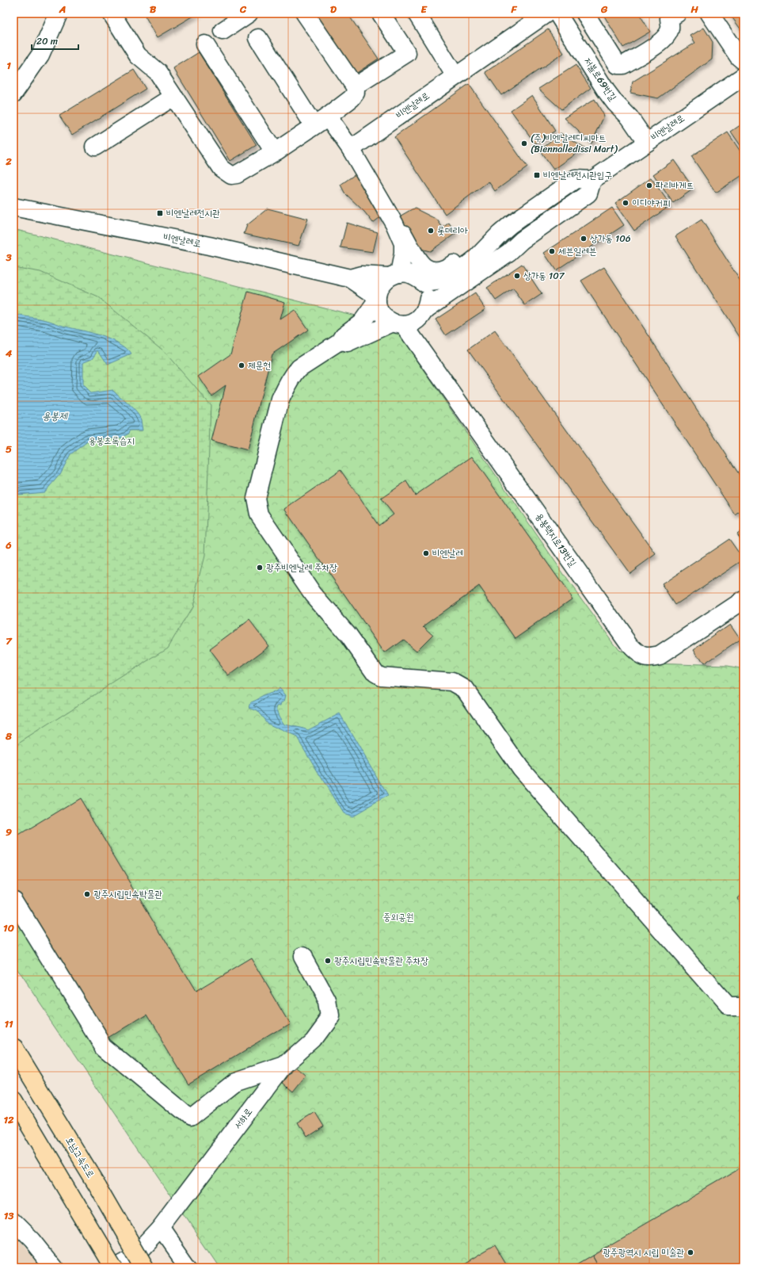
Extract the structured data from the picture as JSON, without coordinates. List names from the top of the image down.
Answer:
{
  "streets": {
    "highway": ["호남고속도로"],
    "street": [
      "저불로69번길",
      "비엔날레로",
      "용봉택지로13번길",
      "서하로"
    ]
  },
  "crossings": [
    ["저불로69번길", "비엔날레로"],
    ["비엔날레로", "용봉택지로13번길"]
  ],
  "water": ["용봉제"],
  "parks": ["용봉초록습지", "중외공원"],
  "places": {
    "other": [
      "(주)비엔날레디씨마트 (Biennalledissi Mart)",
      "파리바게뜨",
      "이디야커피",
      "롯데리아",
      "상가동 106",
      "세븐일레븐",
      "상가동 107",
      "제문헌",
      "비엔날레",
      "광주비엔날레 주차장",
      "광주시립민속박물관",
      "광주시립민속박물관 주차장",
      "광주광역시 시립 미술관"
    ],
    "transit": ["비엔날레전시관입구", "비엔날레전시관"]
  },
  "scale_bar": "20 m",
  "grid": {
    "columns": [
      "A",
      "B",
      "C",
      "D",
      "E",
      "F",
      "G",
      "H"
    ],
    "rows": [
      "1",
      "2",
      "3",
      "4",
      "5",
      "6",
      "7",
      "8",
      "9",
      "10",
      "11",
      "12",
      "13"
    ]
  }
}
